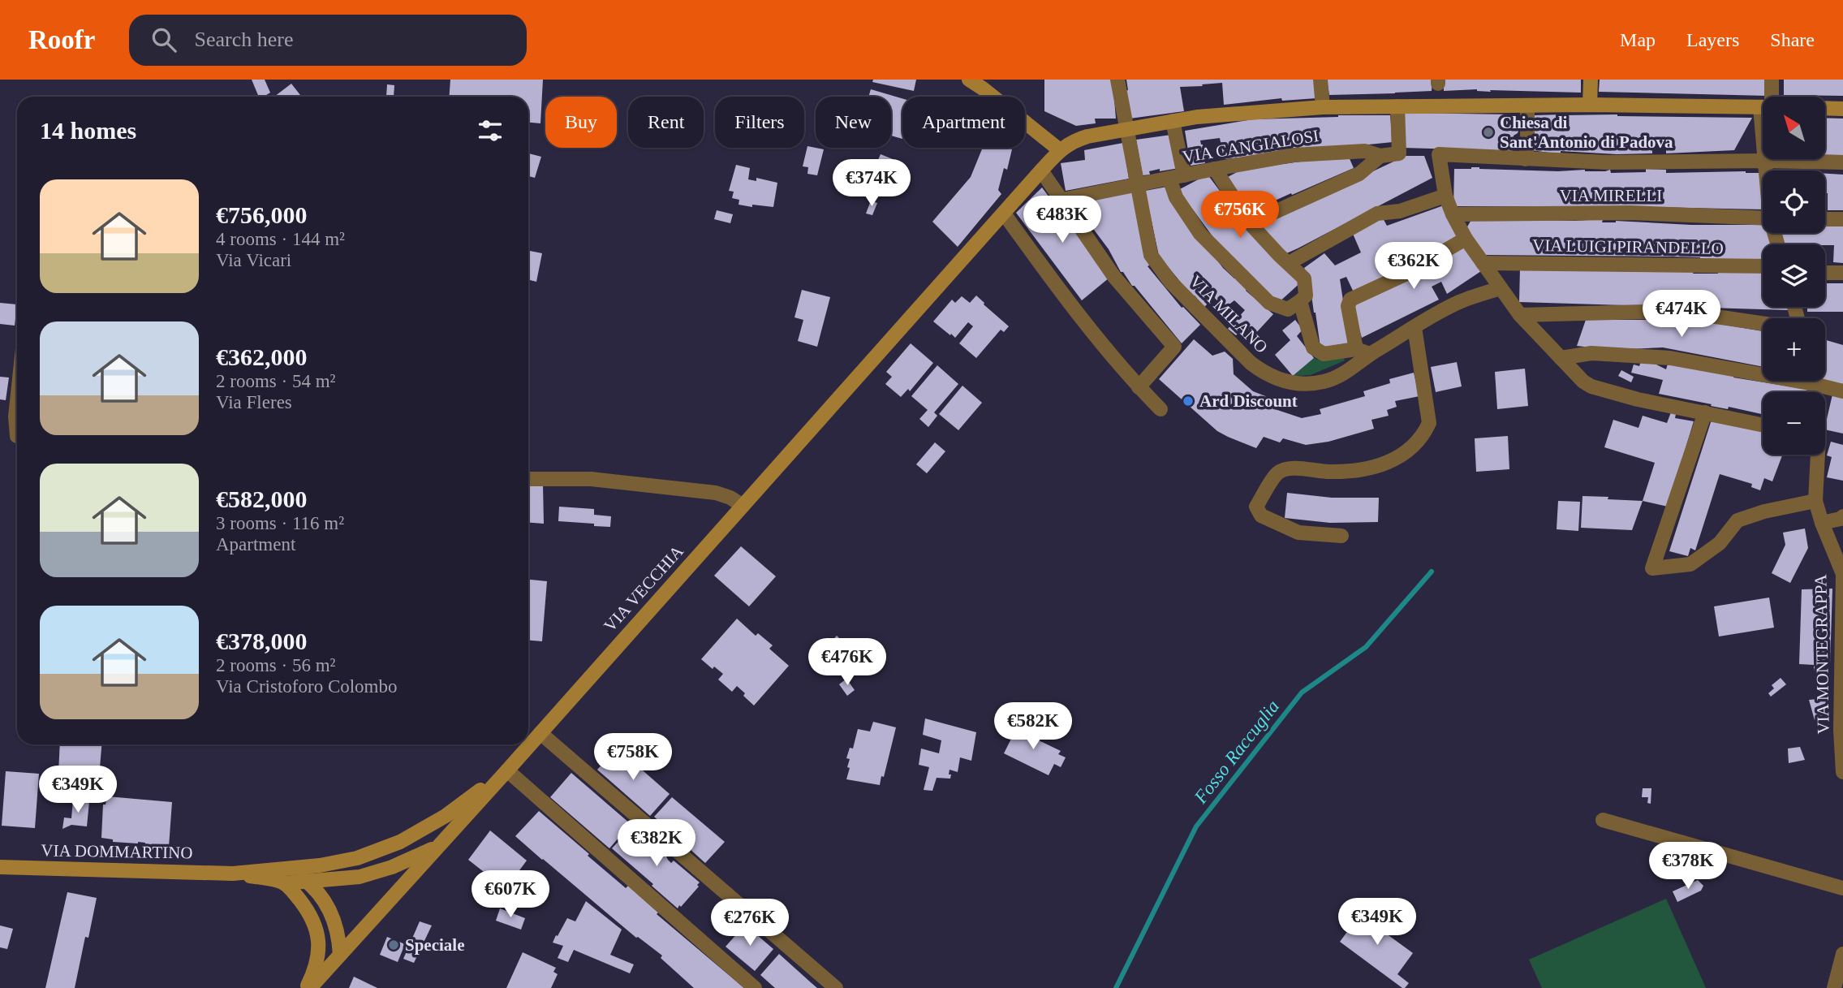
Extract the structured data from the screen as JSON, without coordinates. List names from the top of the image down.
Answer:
{
  "streets": {
    "street": [
      "VIA CANGIALOSI",
      "VIA MIRELLI",
      "VIA LUIGI PIRANDELLO",
      "VIA MILANO",
      "VIA VECCHIA",
      "VIA MONTEGRAPPA",
      "VIA DOMMARTINO"
    ]
  },
  "crossings": [
    ["VIA CANGIALOSI", "VIA MILANO"]
  ],
  "water": ["Fosso Raccuglia"],
  "places": ["Chiesa di Sant'Antonio di Padova", "Ard Discount", "Speciale"],
  "north": "top left",
  "page": {
    "header": "Roofr",
    "search": "Search here",
    "nav": ["Map", "Layers", "Share"],
    "map_buttons": ["+", "−"],
    "chip": [
      "Buy",
      "Rent",
      "Filters",
      "New",
      "Apartment"
    ],
    "heading": "14 homes",
    "price": [
      "€374K",
      "€756K",
      "€483K",
      "€362K",
      "€474K",
      "€476K",
      "€582K",
      "€758K",
      "€349K",
      "€382K",
      "€378K",
      "€607K",
      "€349K",
      "€276K"
    ],
    "list": [
      {
        "name": "€756,000",
        "note": "4 rooms · 144 m² · Via Vicari"
      },
      {
        "name": "€362,000",
        "note": "2 rooms · 54 m² · Via Fleres"
      },
      {
        "name": "€582,000",
        "note": "3 rooms · 116 m² · Apartment"
      },
      {
        "name": "€378,000",
        "note": "2 rooms · 56 m² · Via Cristoforo Colombo"
      }
    ]
  }
}
